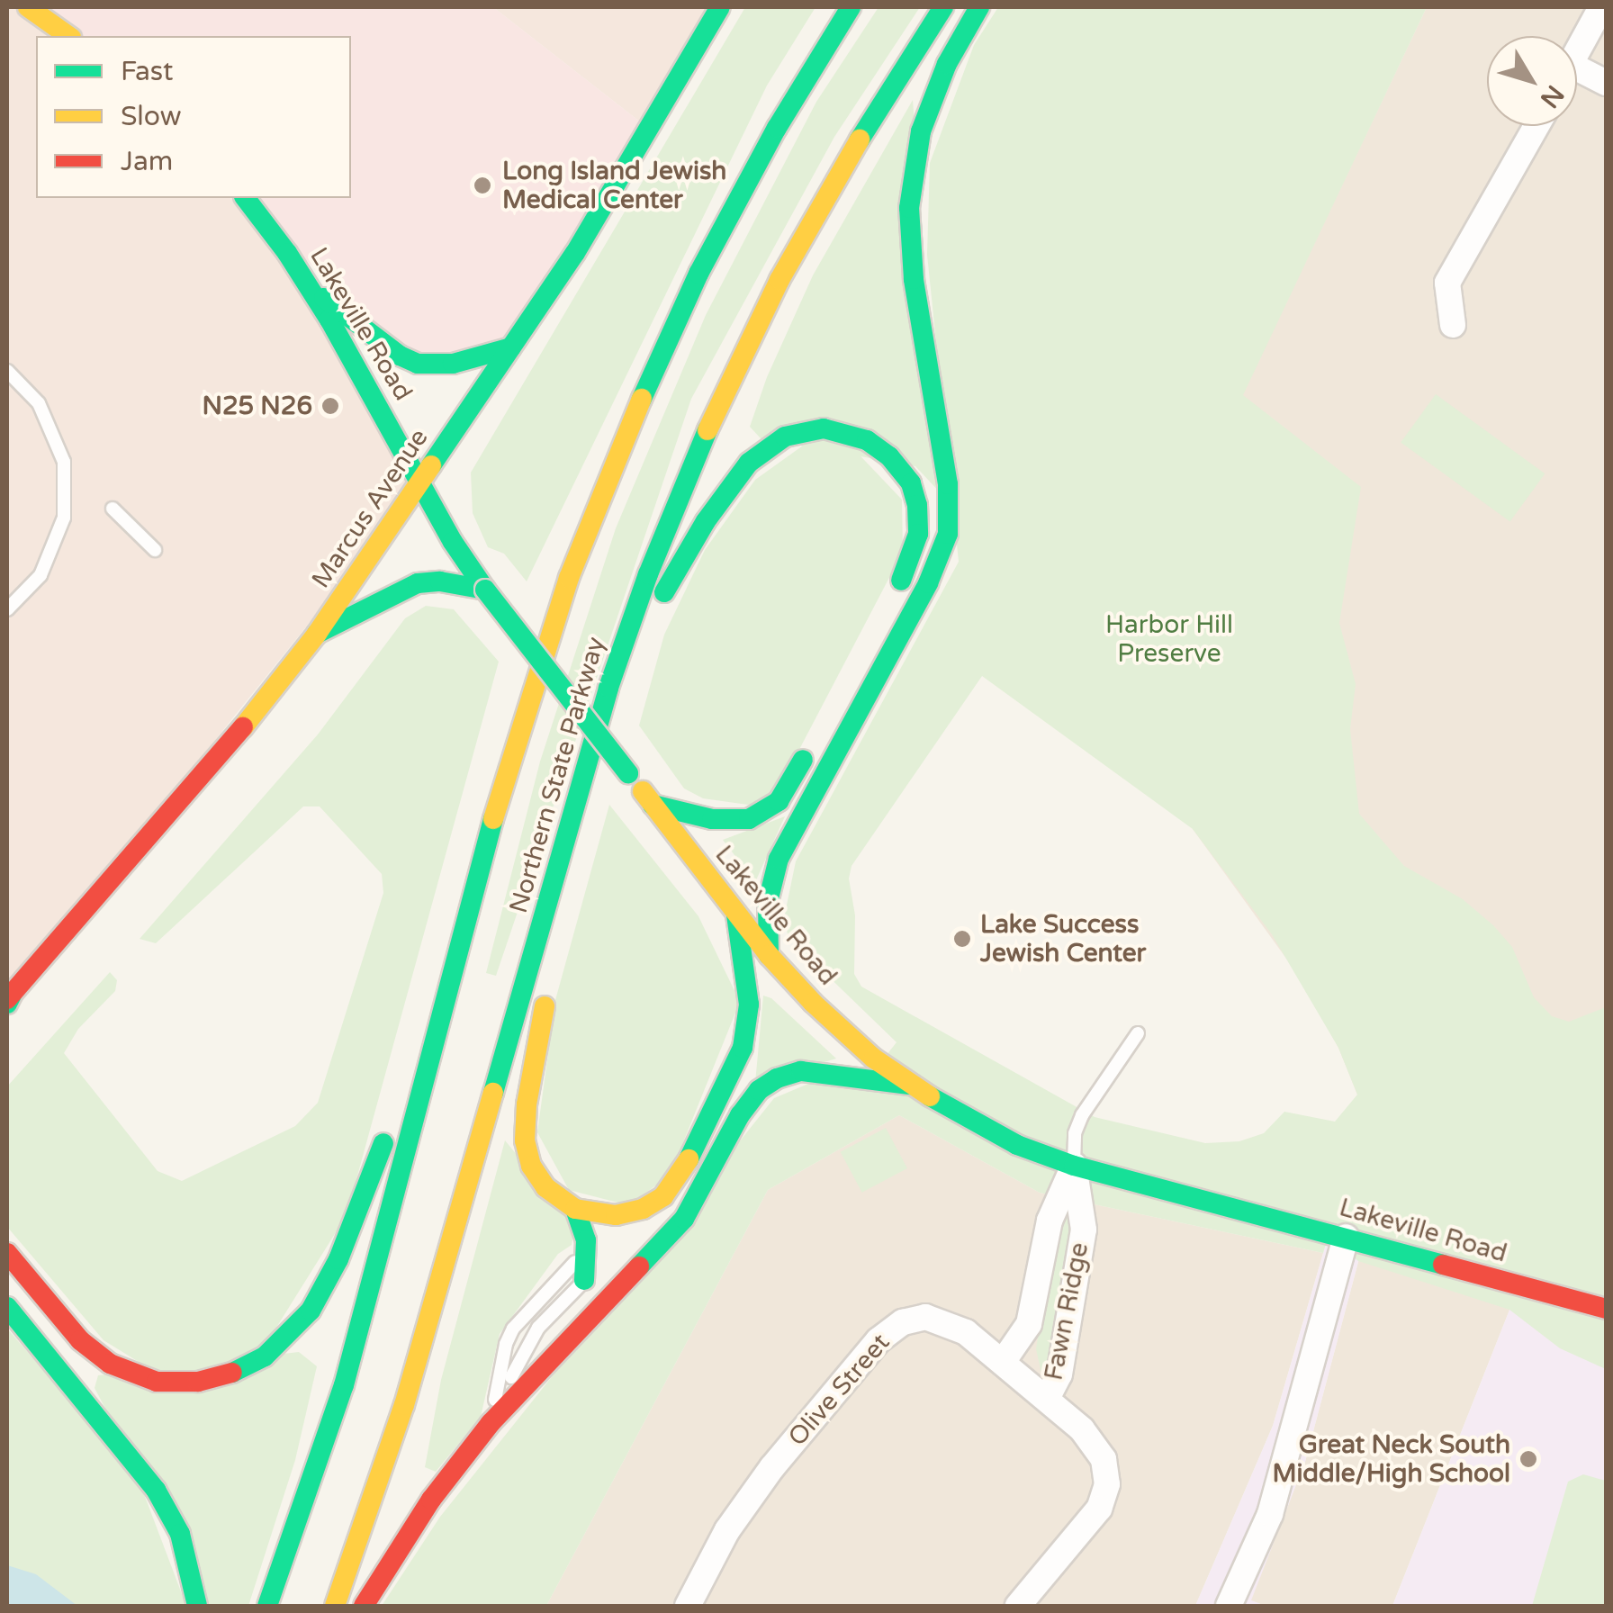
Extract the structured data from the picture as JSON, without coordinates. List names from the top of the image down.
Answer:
{
  "streets": {
    "main road": ["Lakeville Road", "Marcus Avenue", "Northern State Parkway"],
    "street": ["Fawn Ridge", "Olive Street"]
  },
  "crossings": [
    ["Lakeville Road", "Marcus Avenue"],
    ["Lakeville Road", "Fawn Ridge"],
    ["Fawn Ridge", "Olive Street"]
  ],
  "parks": ["Harbor Hill Preserve"],
  "places": [
    "Long Island Jewish Medical Center",
    "N25 N26",
    "Lake Success Jewish Center",
    "Great Neck South Middle/High School"
  ],
  "legend": ["Fast", "Slow", "Jam"],
  "north": "bottom right"
}
